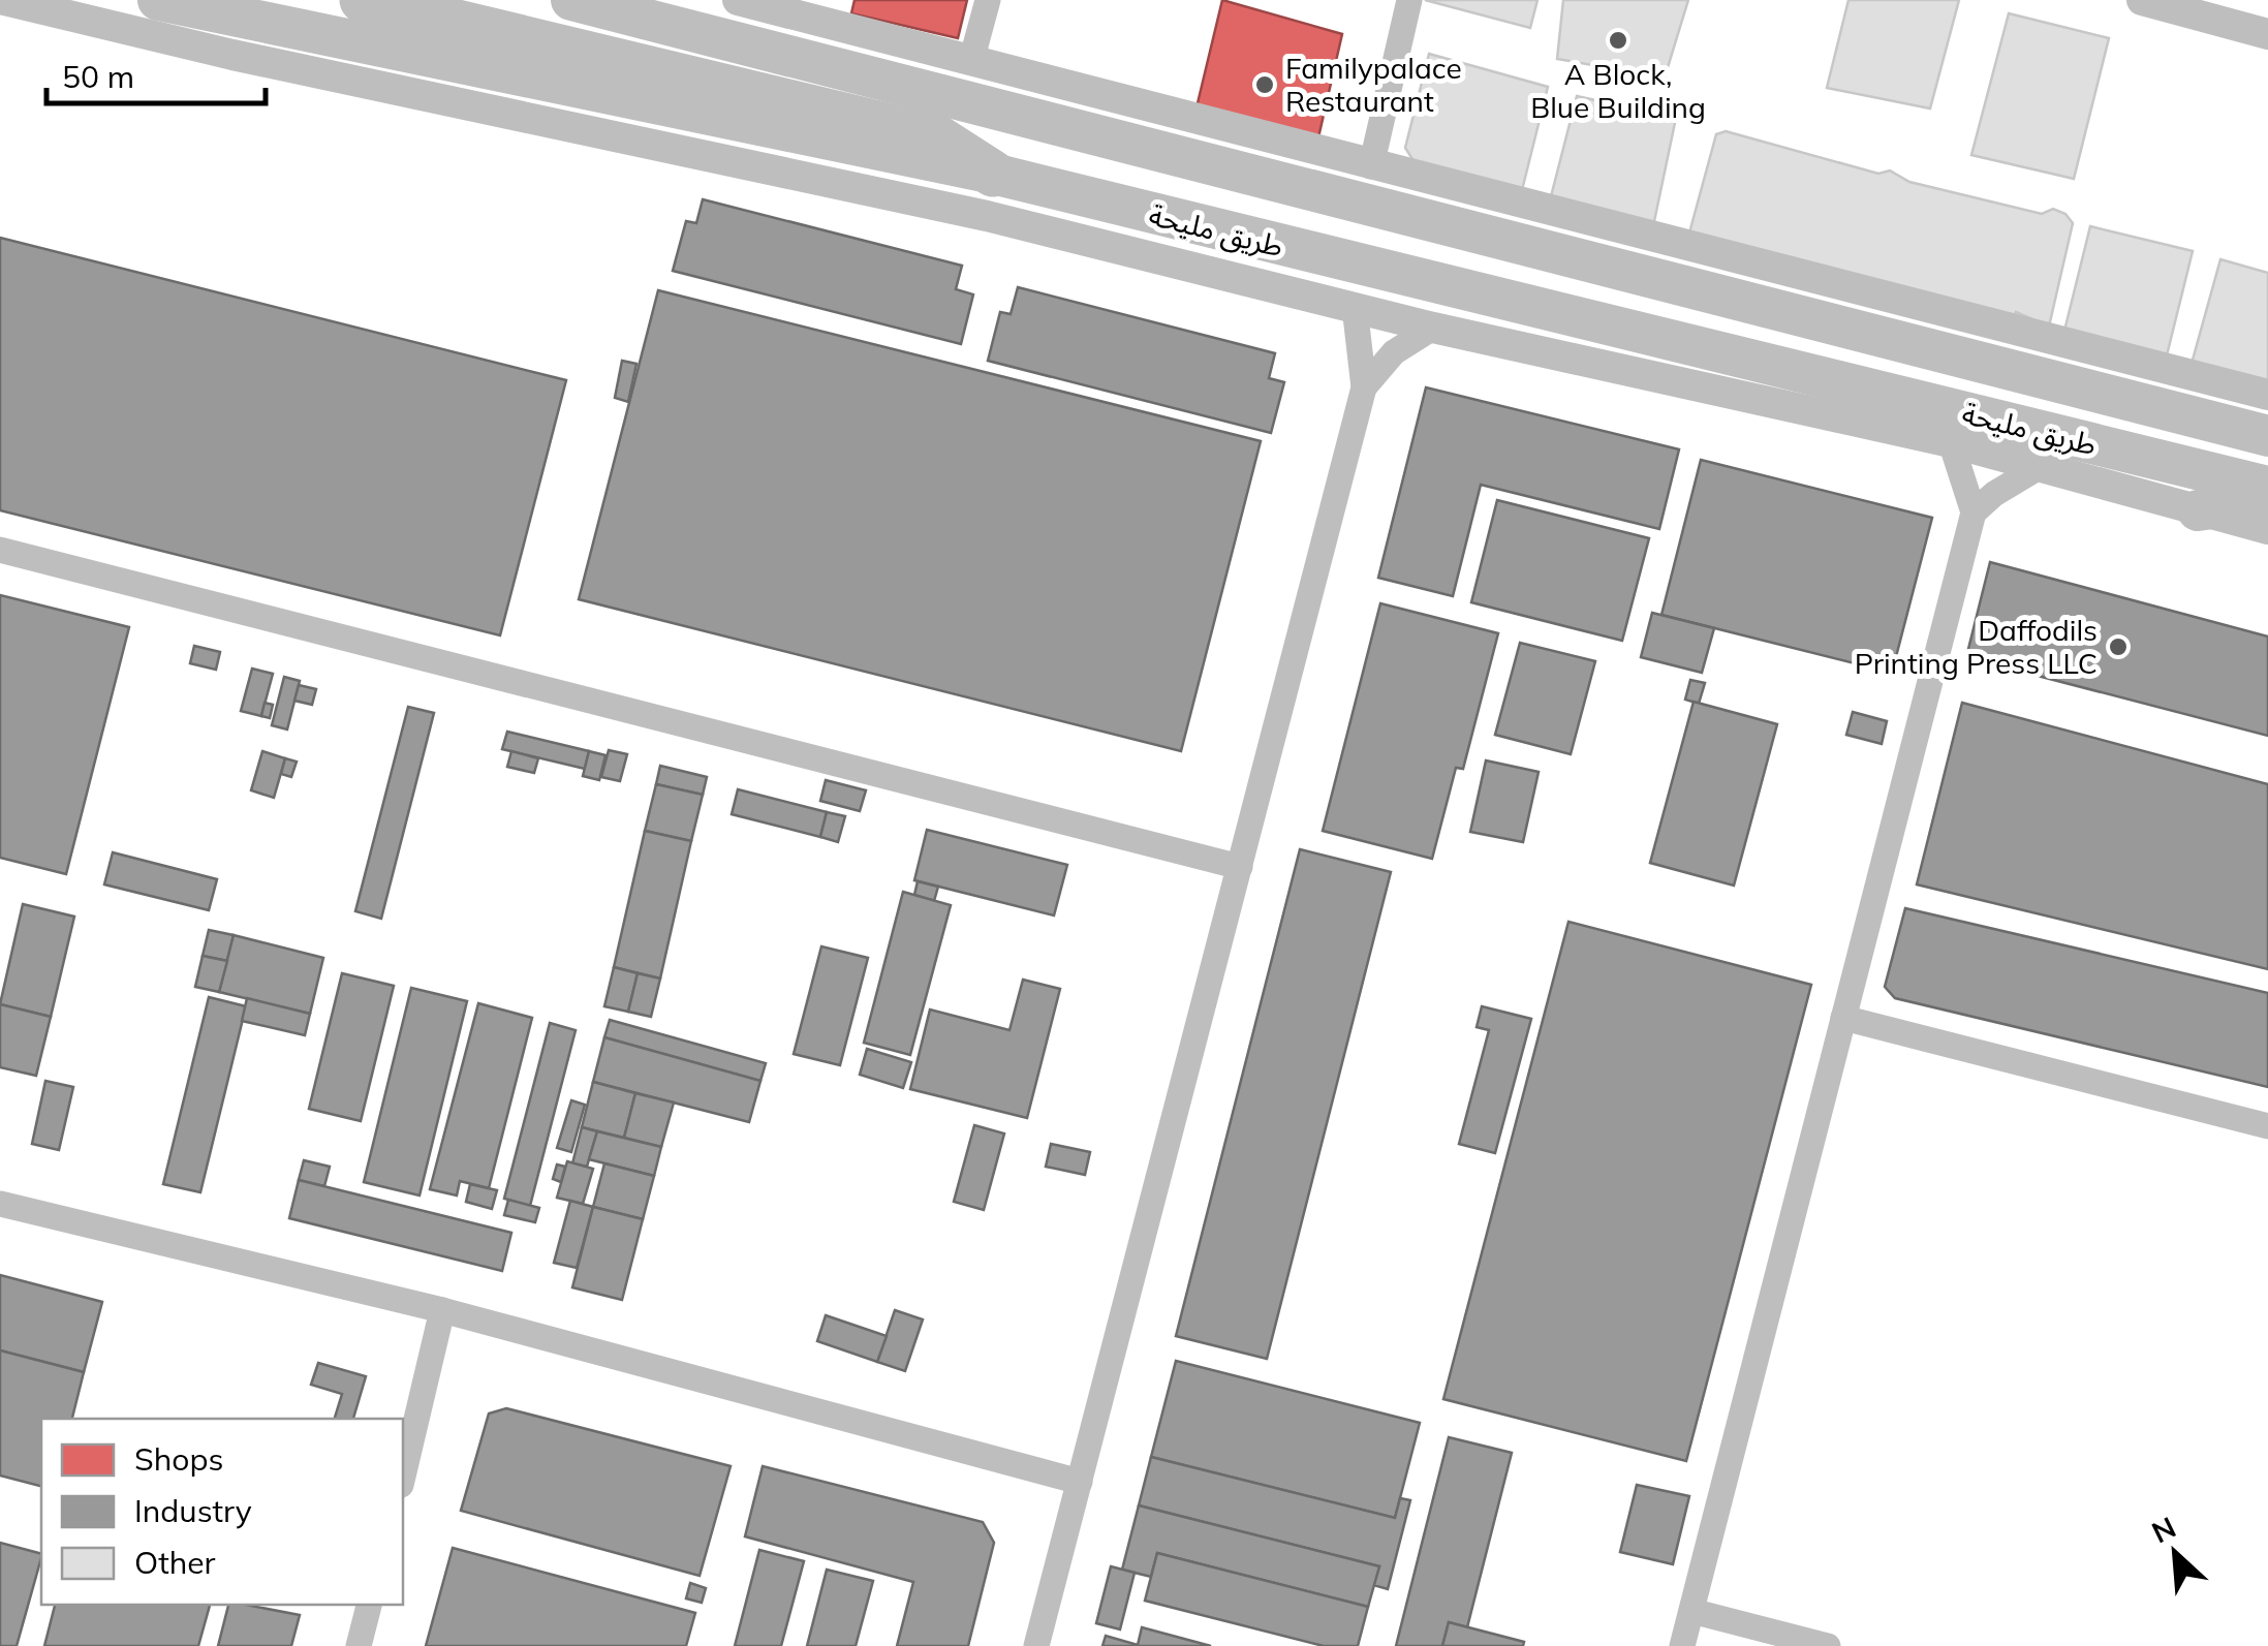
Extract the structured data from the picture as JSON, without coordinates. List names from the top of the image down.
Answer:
{
  "streets": {
    "main road": ["طريق مليحة"]
  },
  "places": ["A Block, Blue Building", "Familypalace Restaurant", "Daffodils Printing Press LLC"],
  "legend": ["Shops", "Industry", "Other"],
  "scale_bar": "50 m",
  "north": "top left"
}
